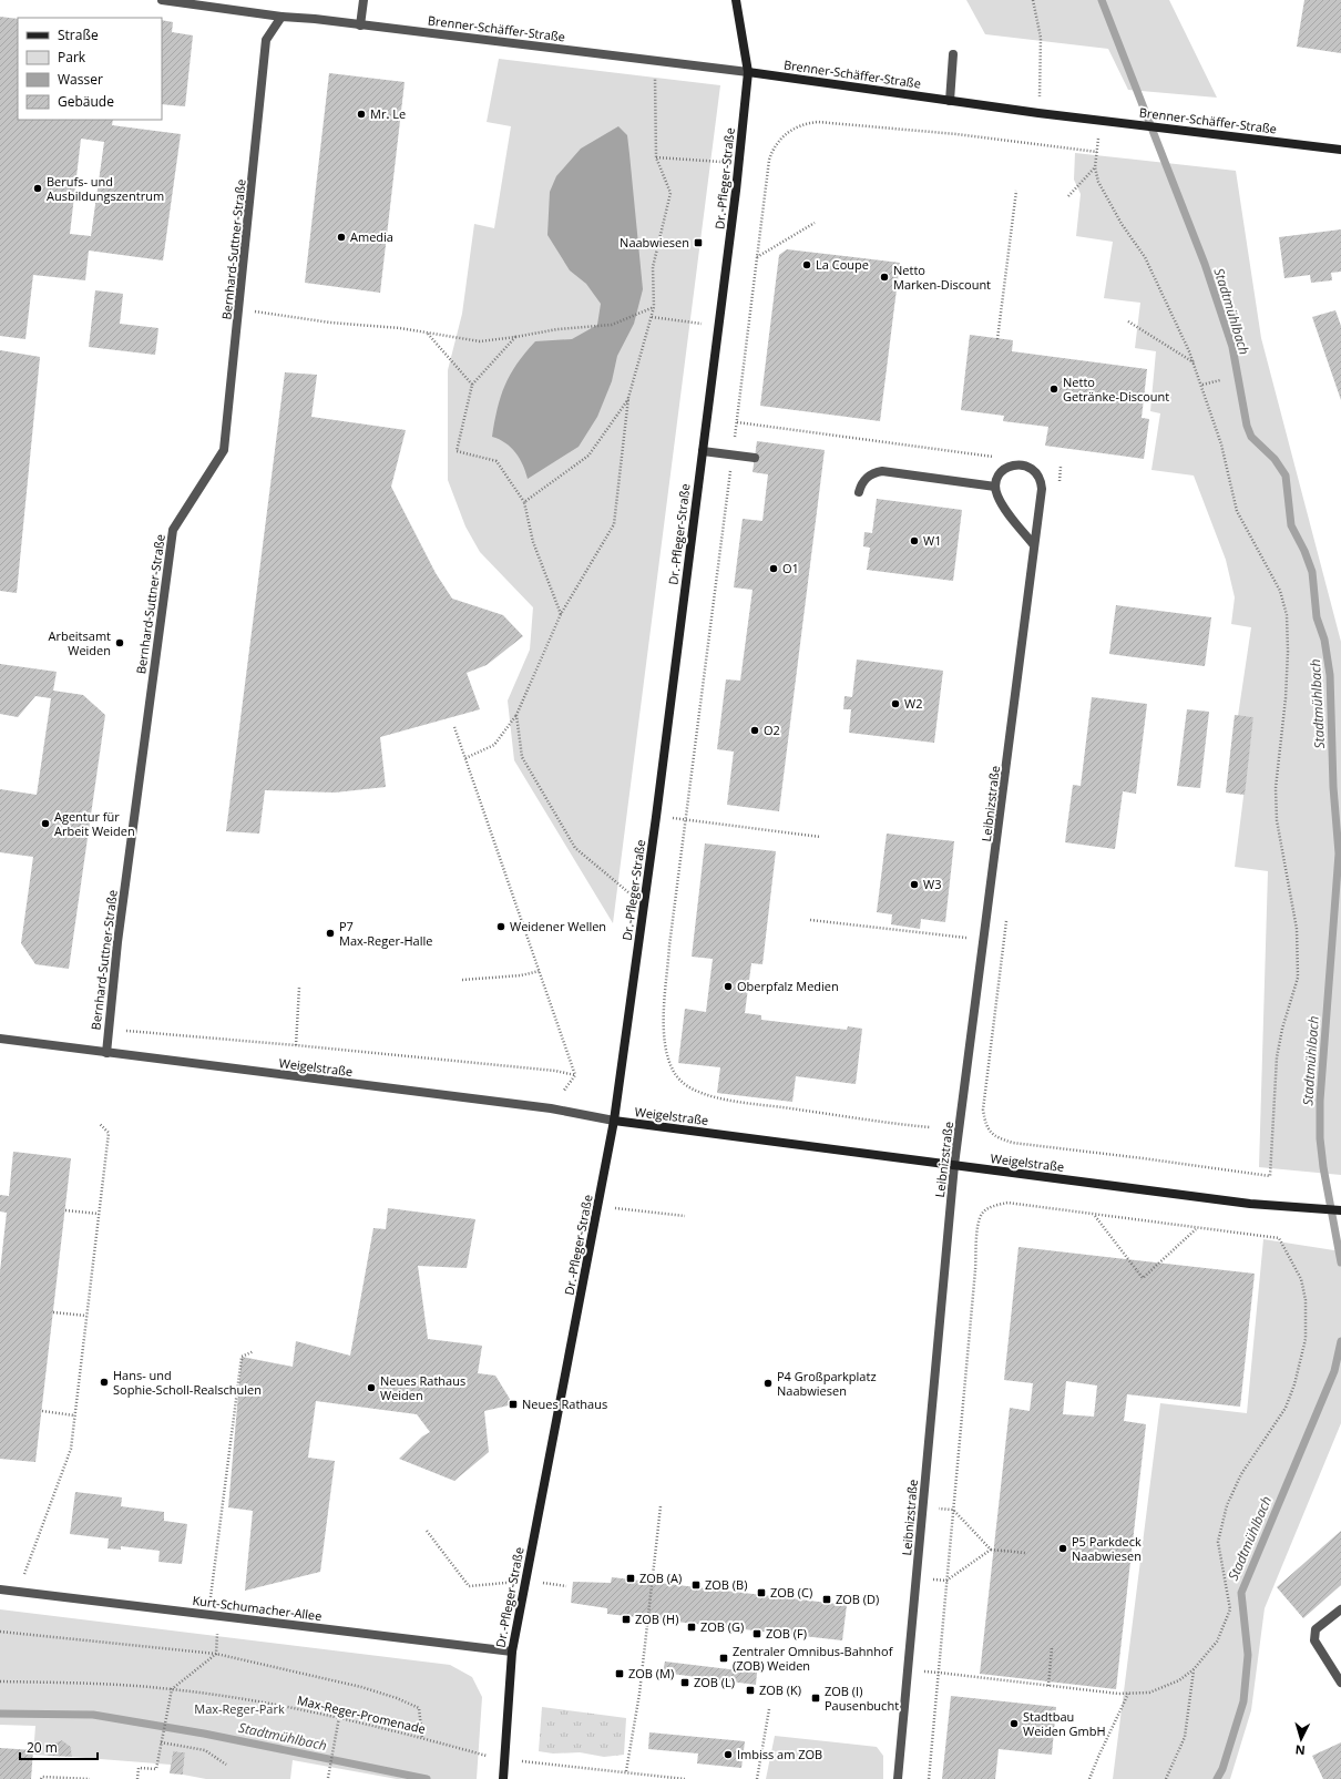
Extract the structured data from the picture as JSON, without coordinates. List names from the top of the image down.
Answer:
{
  "streets": {
    "street": [
      "Brenner-Schäffer-Straße",
      "Dr.-Pfleger-Straße",
      "Bernhard-Suttner-Straße",
      "Leibnizstraße",
      "Weigelstraße",
      "Kurt-Schumacher-Allee"
    ],
    "path": ["Max-Reger-Promenade"]
  },
  "crossings": [
    ["Brenner-Schäffer-Straße", "Dr.-Pfleger-Straße"],
    ["Brenner-Schäffer-Straße", "Bernhard-Suttner-Straße"],
    ["Dr.-Pfleger-Straße", "Weigelstraße"],
    ["Dr.-Pfleger-Straße", "Kurt-Schumacher-Allee"],
    ["Dr.-Pfleger-Straße", "Max-Reger-Promenade"],
    ["Bernhard-Suttner-Straße", "Weigelstraße"],
    ["Leibnizstraße", "Weigelstraße"]
  ],
  "water": ["Stadtmühlbach"],
  "parks": ["Max-Reger-Park"],
  "places": {
    "other": [
      "Mr. Le",
      "Berufs- und Ausbildungszentrum",
      "Amedia",
      "La Coupe",
      "Netto Marken-Discount",
      "Netto Getränke-Discount",
      "W1",
      "O1",
      "Arbeitsamt Weiden",
      "W2",
      "O2",
      "Agentur für Arbeit Weiden",
      "W3",
      "Weidener Wellen",
      "P7 Max-Reger-Halle",
      "Oberpfalz Medien",
      "Hans- und Sophie-Scholl-Realschulen",
      "P4 Großparkplatz Naabwiesen",
      "Neues Rathaus Weiden",
      "P5 Parkdeck Naabwiesen",
      "Stadtbau Weiden GmbH",
      "Imbiss am ZOB"
    ],
    "transit": [
      "Naabwiesen",
      "Neues Rathaus",
      "ZOB (A)",
      "ZOB (B)",
      "ZOB (C)",
      "ZOB (D)",
      "ZOB (H)",
      "ZOB (G)",
      "ZOB (F)",
      "Zentraler Omnibus-Bahnhof (ZOB) Weiden",
      "ZOB (M)",
      "ZOB (L)",
      "ZOB (K)",
      "ZOB (I) Pausenbucht"
    ]
  },
  "legend": [
    "Straße",
    "Park",
    "Wasser",
    "Gebäude"
  ],
  "scale_bar": "20 m",
  "north": "bottom"
}
